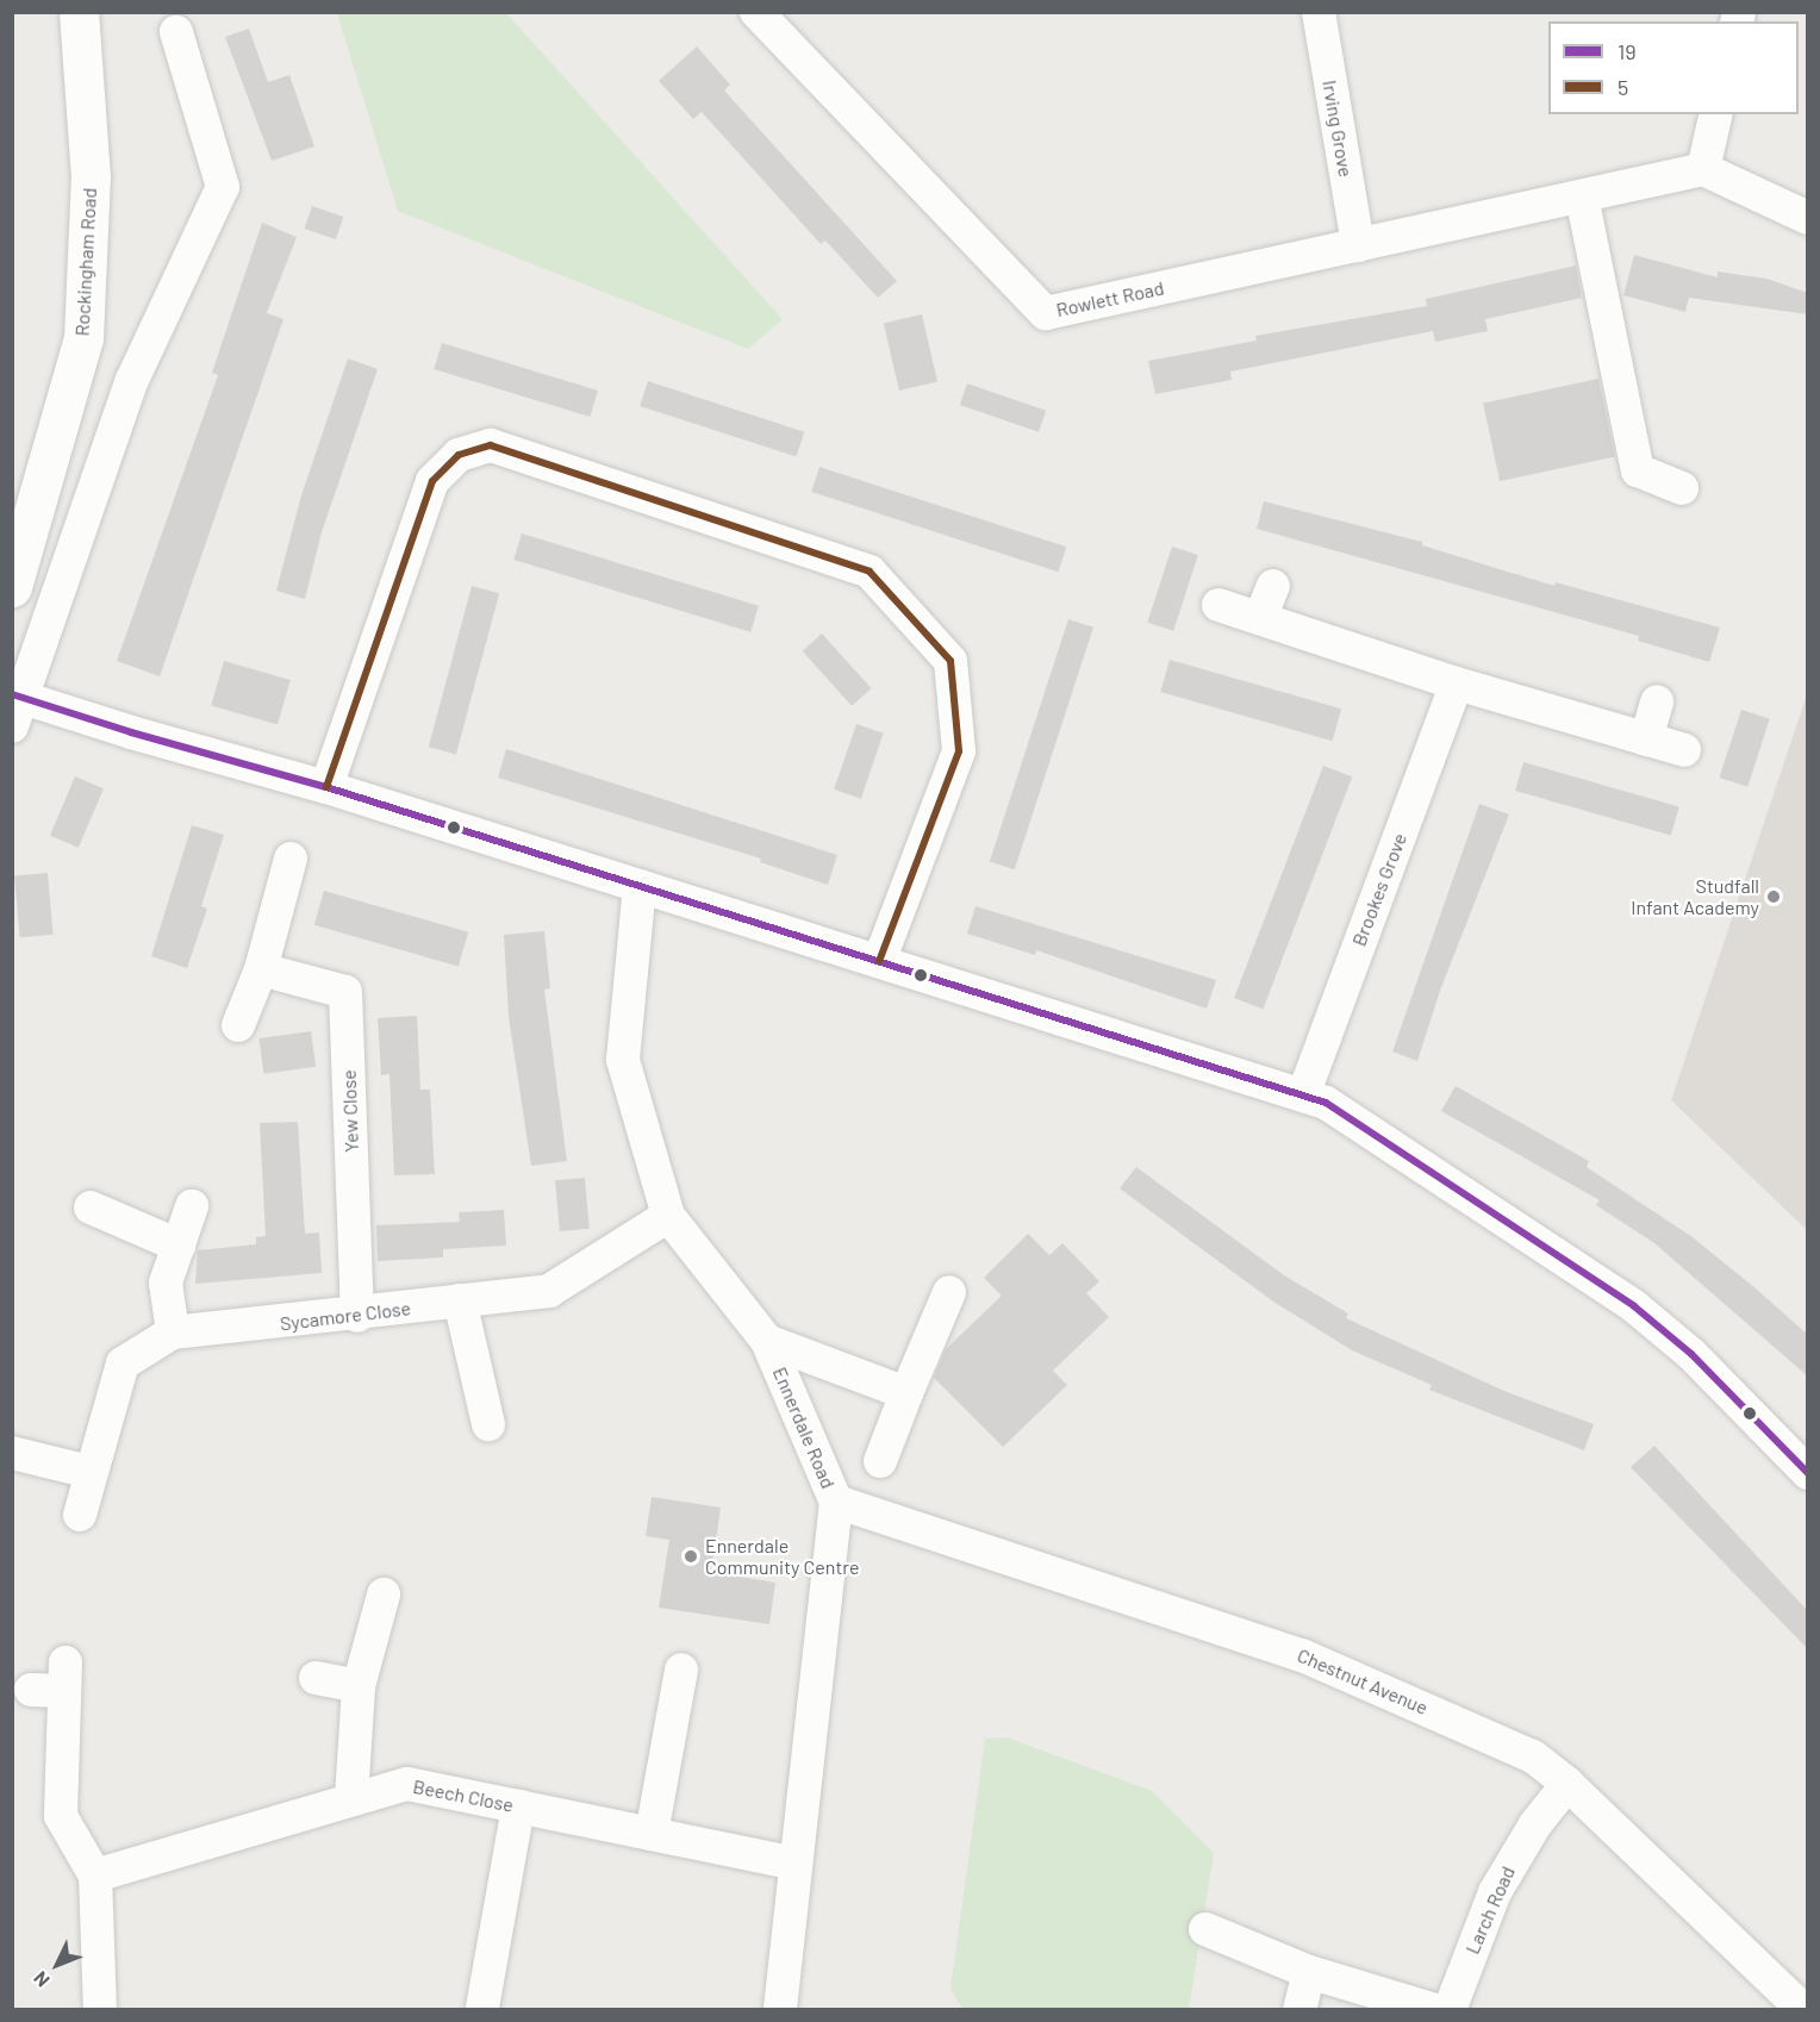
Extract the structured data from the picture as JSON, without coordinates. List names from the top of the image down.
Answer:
{
  "streets": {
    "street": [
      "Irving Grove",
      "Rockingham Road",
      "Rowlett Road",
      "Brookes Grove",
      "Yew Close",
      "Sycamore Close",
      "Ennerdale Road",
      "Chestnut Avenue",
      "Beech Close",
      "Larch Road"
    ]
  },
  "crossings": [
    ["Irving Grove", "Rowlett Road"],
    ["Yew Close", "Sycamore Close"],
    ["Sycamore Close", "Ennerdale Road"],
    ["Ennerdale Road", "Chestnut Avenue"],
    ["Ennerdale Road", "Beech Close"],
    ["Chestnut Avenue", "Larch Road"]
  ],
  "places": ["Studfall Infant Academy", "Ennerdale Community Centre"],
  "lines": ["transit line 5", "transit line 19"],
  "legend": ["19", "5"],
  "north": "bottom left"
}
